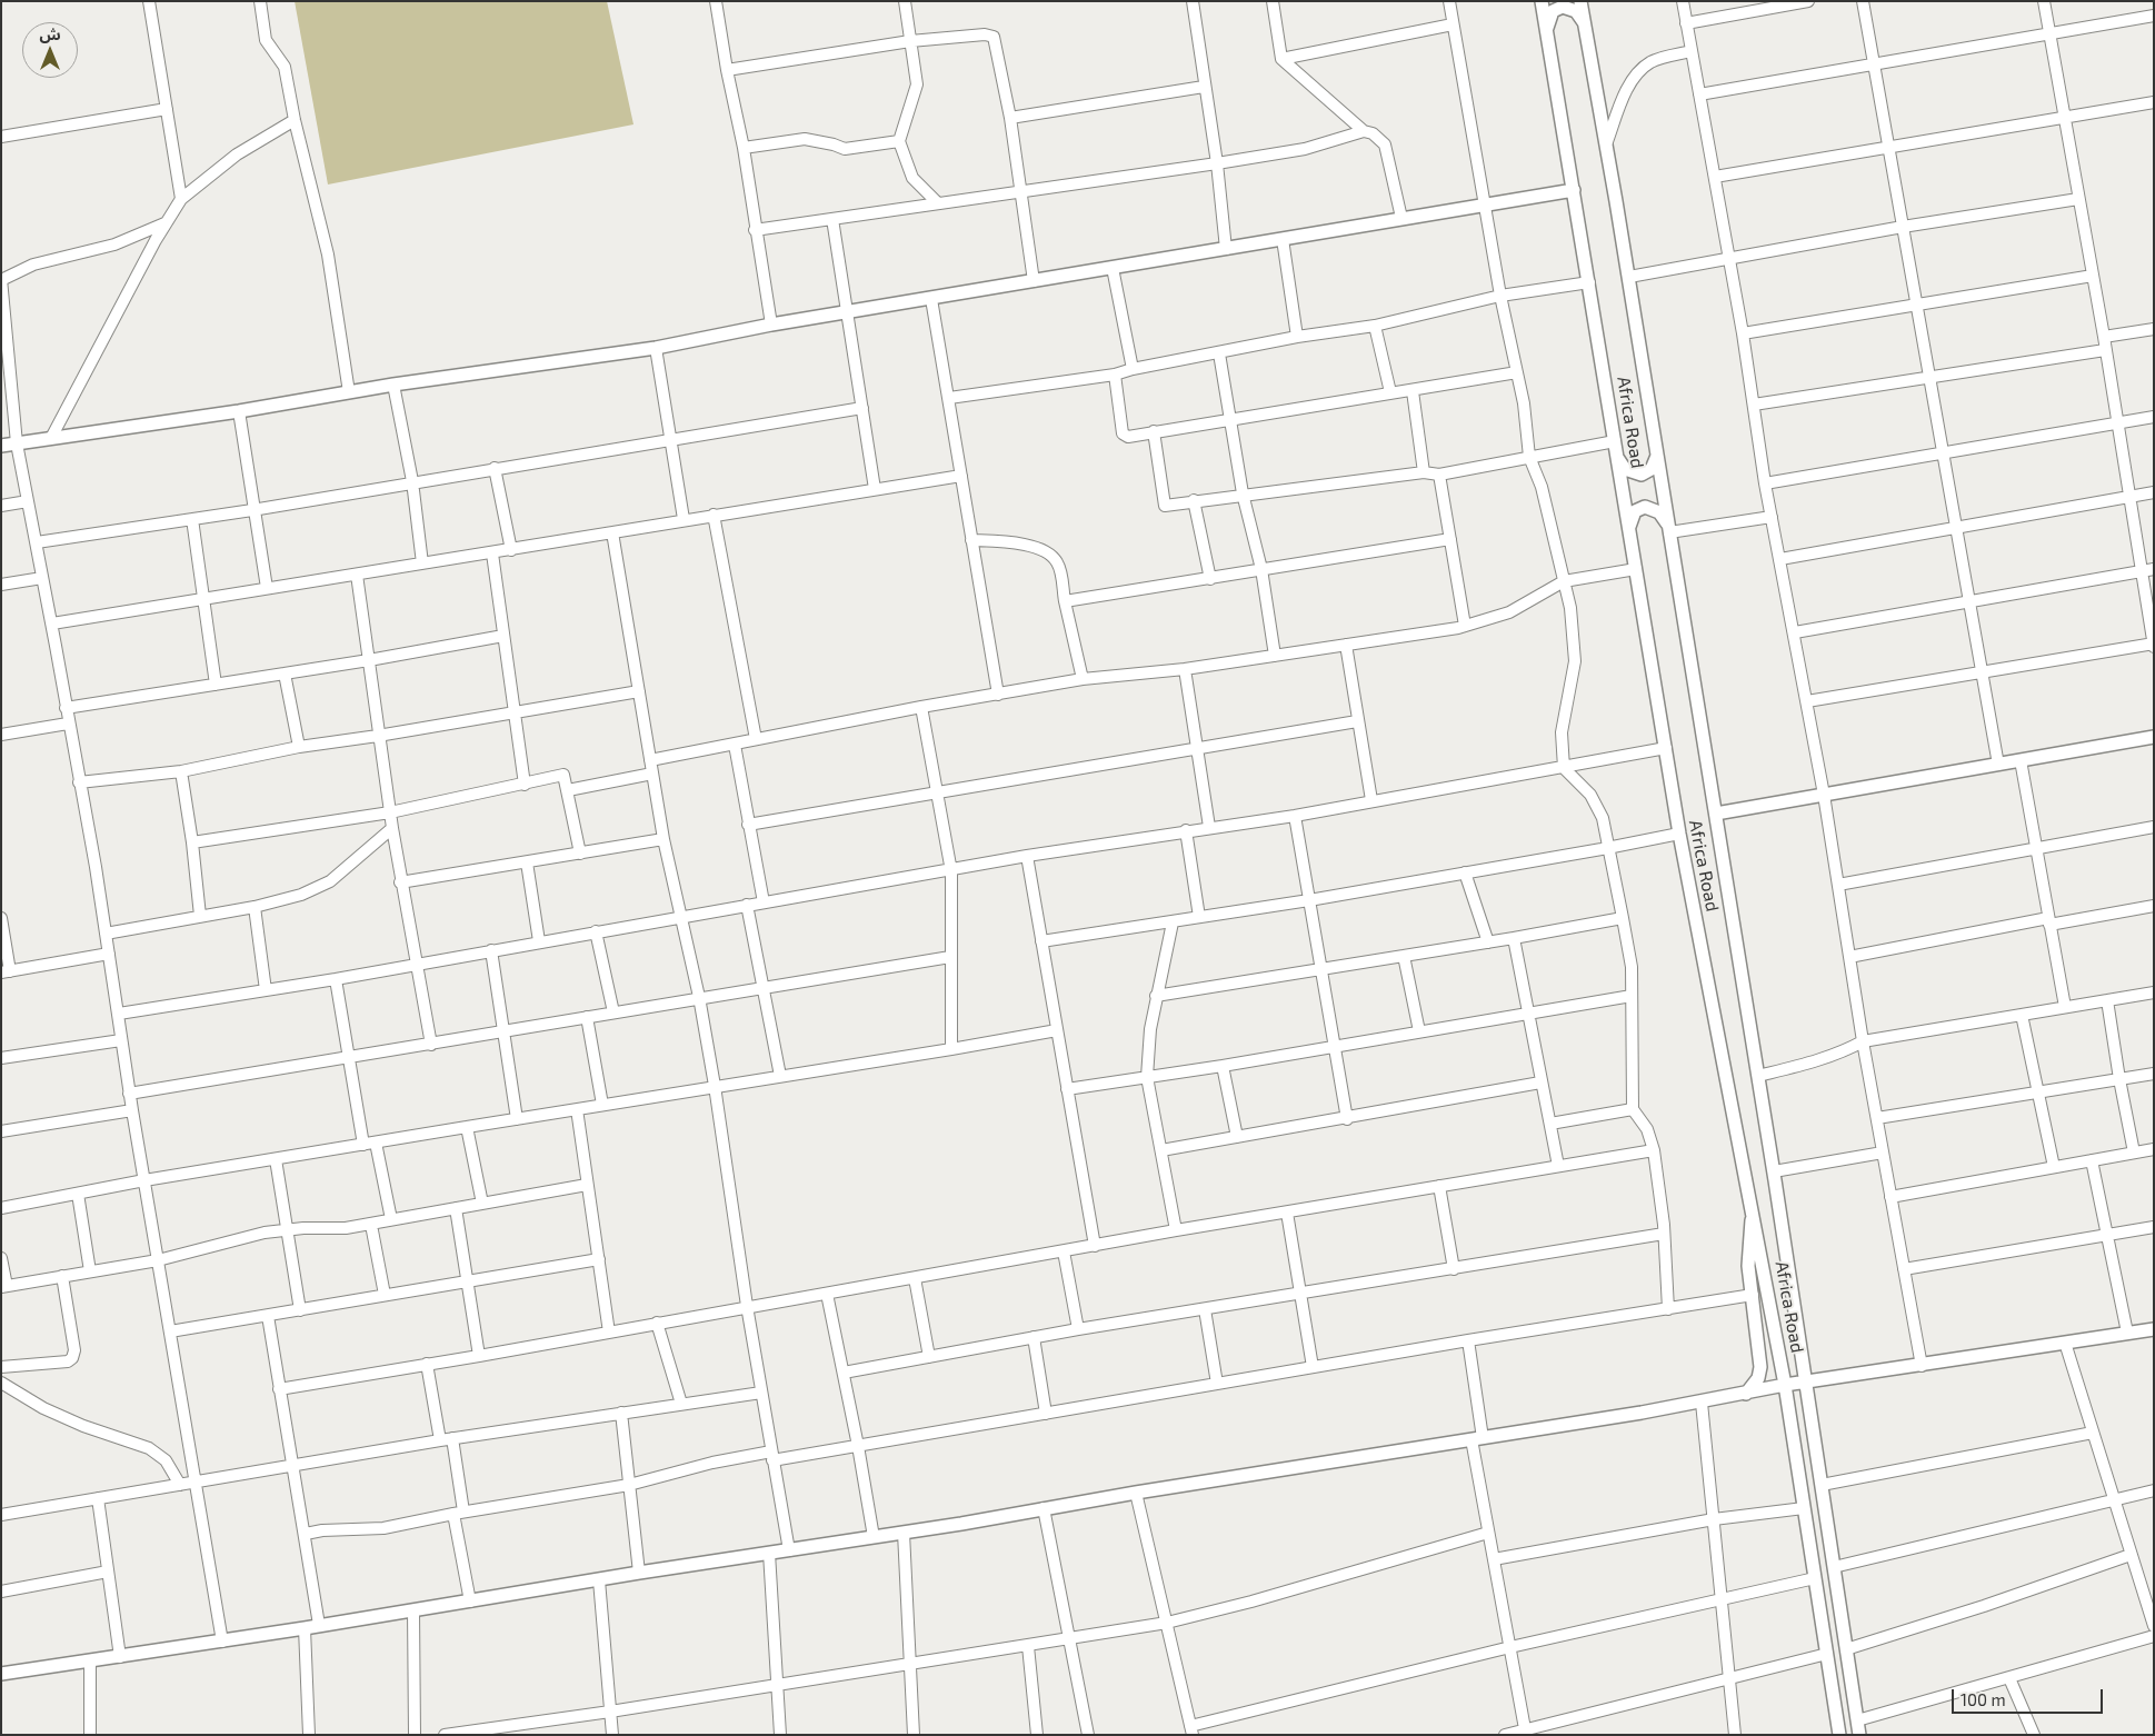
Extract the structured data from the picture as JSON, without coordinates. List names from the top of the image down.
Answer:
{
  "streets": {
    "street": ["Africa Road"]
  },
  "scale_bar": "100 m",
  "north": "top"
}
